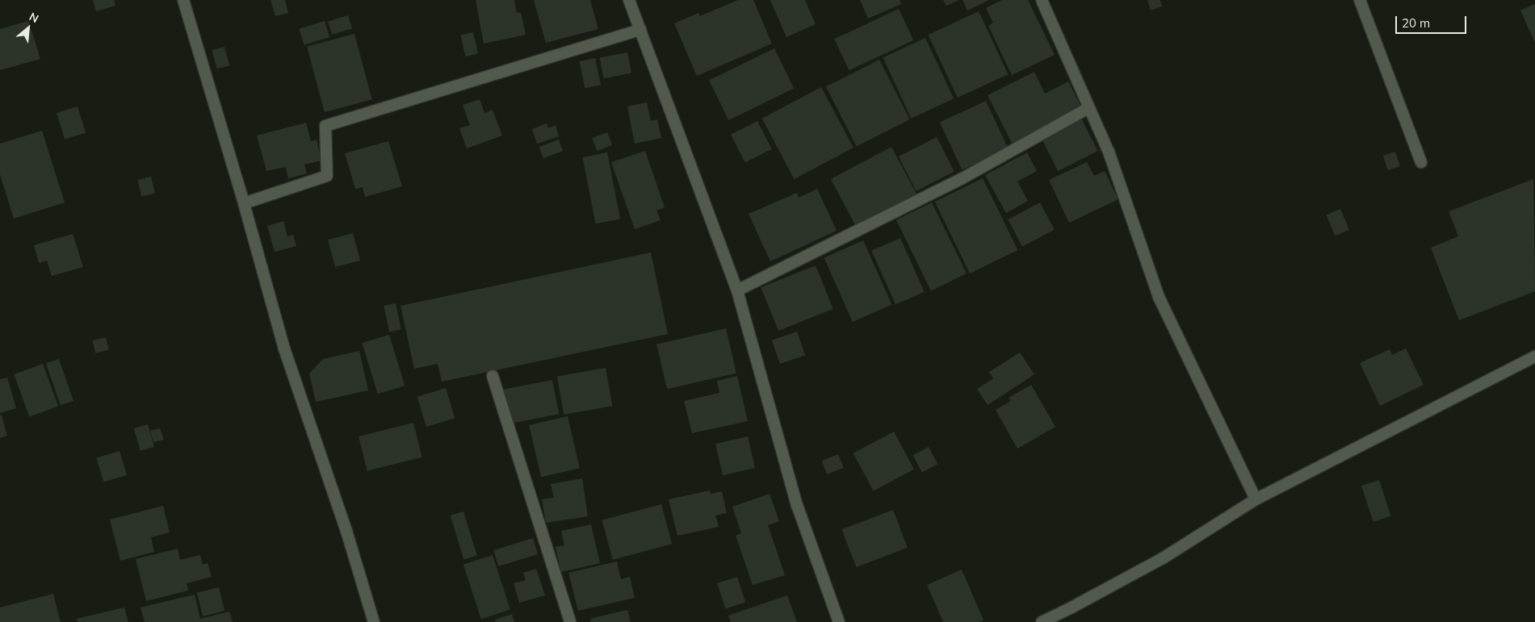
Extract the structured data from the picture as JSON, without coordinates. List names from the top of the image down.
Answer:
{
  "scale_bar": "20 m",
  "north": "top right"
}
